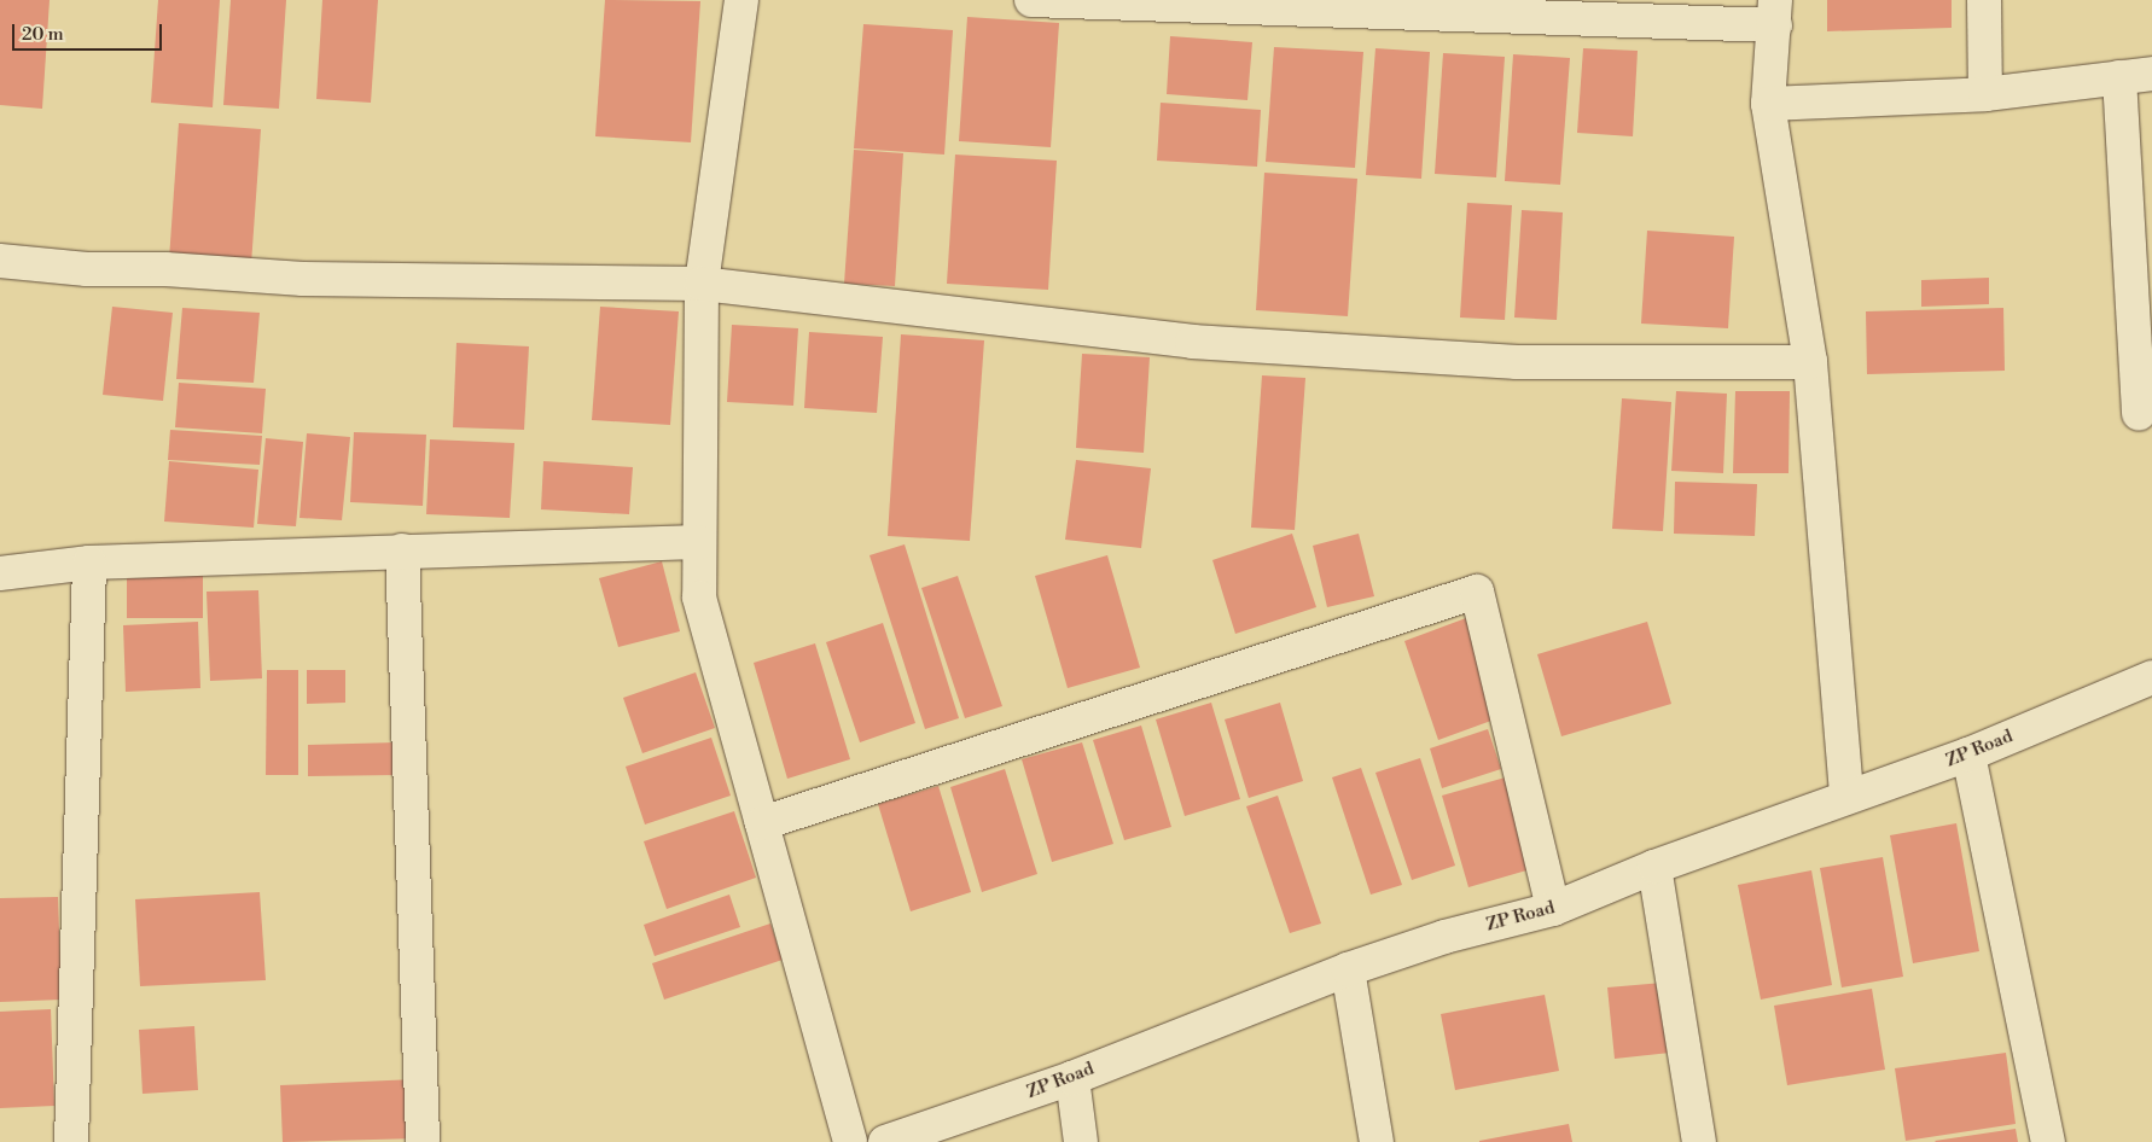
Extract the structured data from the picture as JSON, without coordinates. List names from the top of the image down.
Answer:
{
  "streets": {
    "street": ["ZP Road"]
  },
  "scale_bar": "20 m"
}
